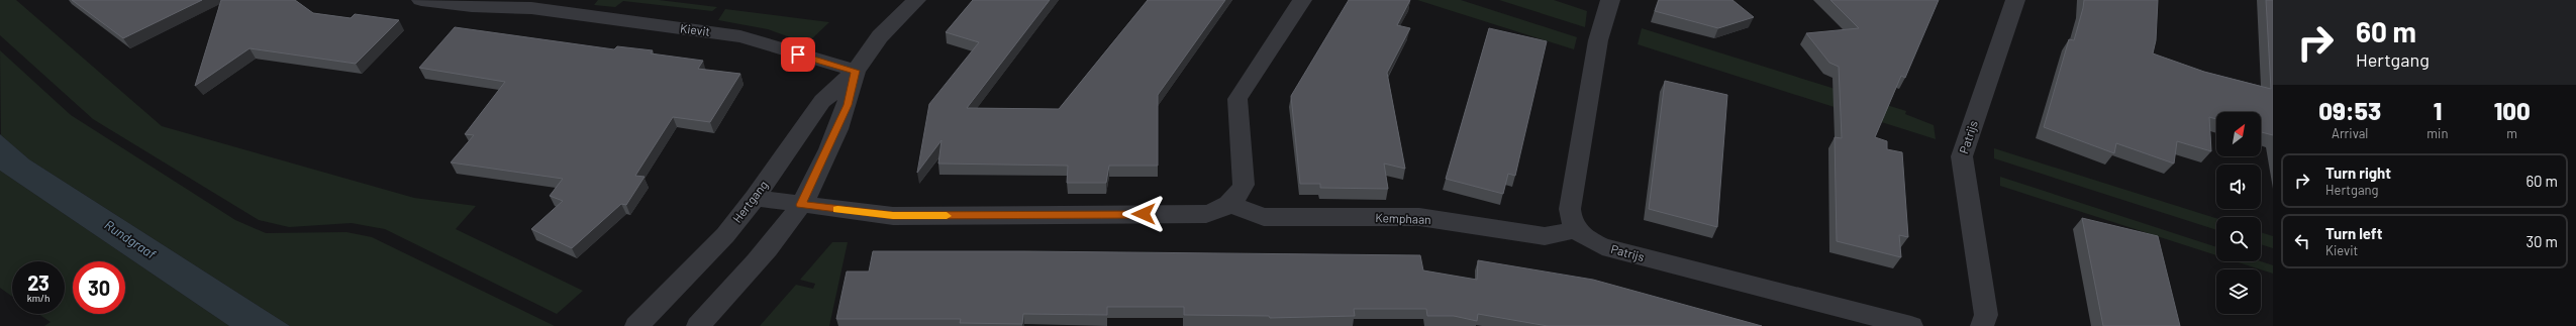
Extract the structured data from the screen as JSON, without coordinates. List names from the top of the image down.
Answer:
{
  "streets": {
    "street": [
      "Kievit",
      "Patrijs",
      "Hertgang",
      "Kemphaan"
    ]
  },
  "crossings": [
    ["Kievit", "Hertgang"],
    ["Patrijs", "Kemphaan"]
  ],
  "water": ["Rundgraaf"],
  "north": "top right",
  "page": {
    "turn": ["60 m", "Hertgang"],
    "eta": [
      "09:53",
      "Arrival",
      "1",
      "min",
      "100",
      "m"
    ],
    "list": [
      {
        "name": "Turn right",
        "note": "Hertgang",
        "value": "60 m"
      },
      {
        "name": "Turn left",
        "note": "Kievit",
        "value": "30 m"
      }
    ],
    "speed": "23 km/h",
    "limit": "30"
  }
}
